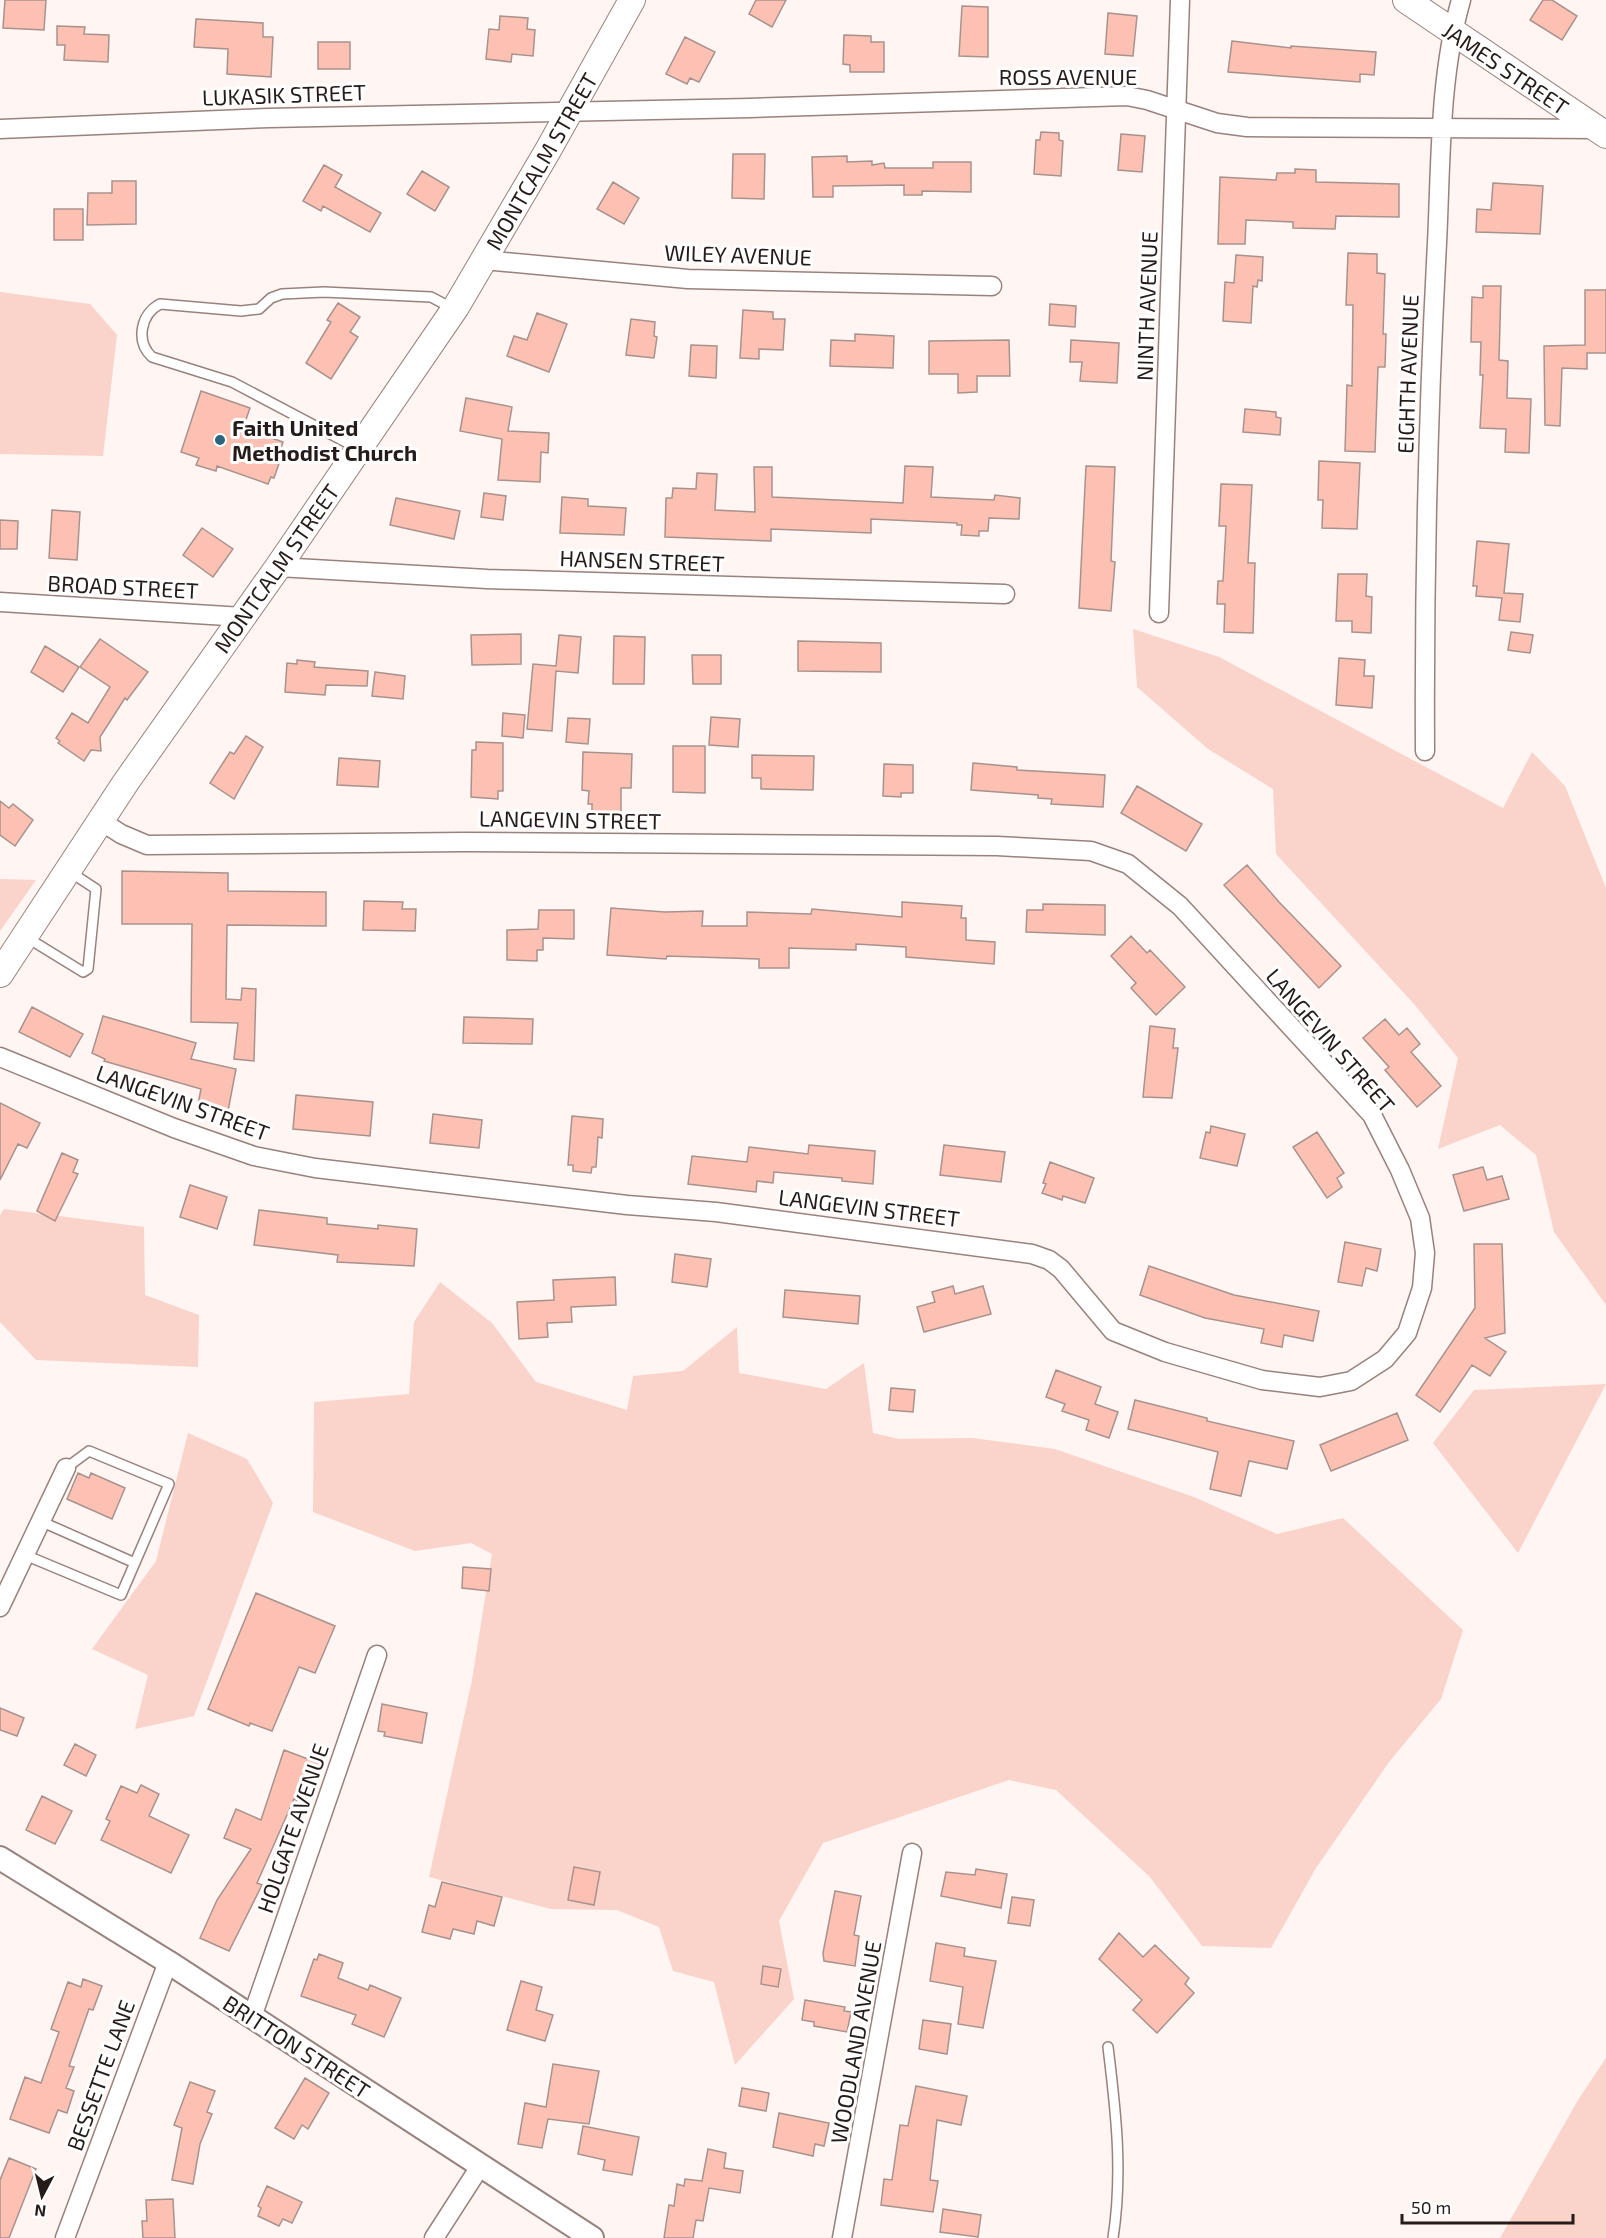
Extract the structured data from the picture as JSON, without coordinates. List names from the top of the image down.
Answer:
{
  "streets": {
    "main road": ["JAMES STREET", "MONTCALM STREET"],
    "street": [
      "ROSS AVENUE",
      "LUKASIK STREET",
      "WILEY AVENUE",
      "NINTH AVENUE",
      "EIGHTH AVENUE",
      "HANSEN STREET",
      "BROAD STREET",
      "LANGEVIN STREET",
      "HOLGATE AVENUE",
      "WOODLAND AVENUE",
      "BRITTON STREET",
      "BESSETTE LANE"
    ]
  },
  "crossings": [
    ["JAMES STREET", "ROSS AVENUE"],
    ["JAMES STREET", "EIGHTH AVENUE"],
    ["ROSS AVENUE", "LUKASIK STREET"],
    ["ROSS AVENUE", "MONTCALM STREET"],
    ["ROSS AVENUE", "NINTH AVENUE"],
    ["ROSS AVENUE", "EIGHTH AVENUE"],
    ["LUKASIK STREET", "MONTCALM STREET"],
    ["MONTCALM STREET", "WILEY AVENUE"],
    ["MONTCALM STREET", "HANSEN STREET"],
    ["MONTCALM STREET", "BROAD STREET"],
    ["MONTCALM STREET", "LANGEVIN STREET"],
    ["HOLGATE AVENUE", "BRITTON STREET"],
    ["BRITTON STREET", "BESSETTE LANE"]
  ],
  "places": ["Faith United Methodist Church"],
  "scale_bar": "50 m",
  "north": "bottom"
}
